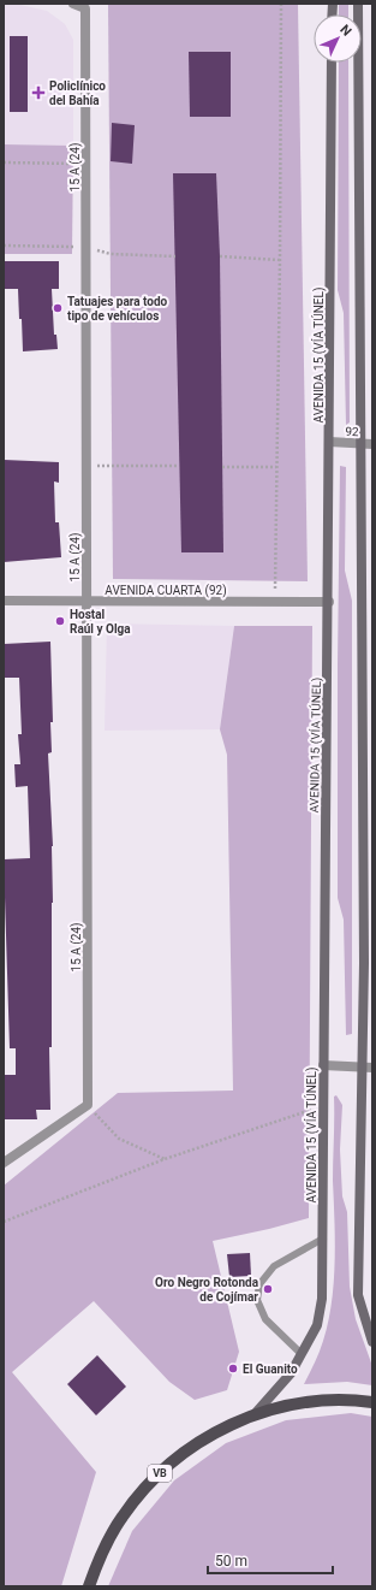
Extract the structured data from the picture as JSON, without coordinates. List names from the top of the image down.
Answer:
{
  "streets": {
    "main road": ["AVENIDA 15 (VÍA TÚNEL)", "VB"],
    "street": ["15 A (24)", "92", "AVENIDA CUARTA (92)"]
  },
  "crossings": [
    ["15 A (24)", "AVENIDA CUARTA (92)"],
    ["AVENIDA 15 (VÍA TÚNEL)", "92"],
    ["AVENIDA 15 (VÍA TÚNEL)", "AVENIDA CUARTA (92)"],
    ["AVENIDA 15 (VÍA TÚNEL)", "VB"]
  ],
  "places": {
    "health": ["Policlínico del Bahía"],
    "other": [
      "Tatuajes para todo tipo de vehículos",
      "Hostal Raúl y Olga",
      "Oro Negro Rotonda de Cojímar",
      "El Guanito"
    ]
  },
  "scale_bar": "50 m",
  "north": "top right"
}
